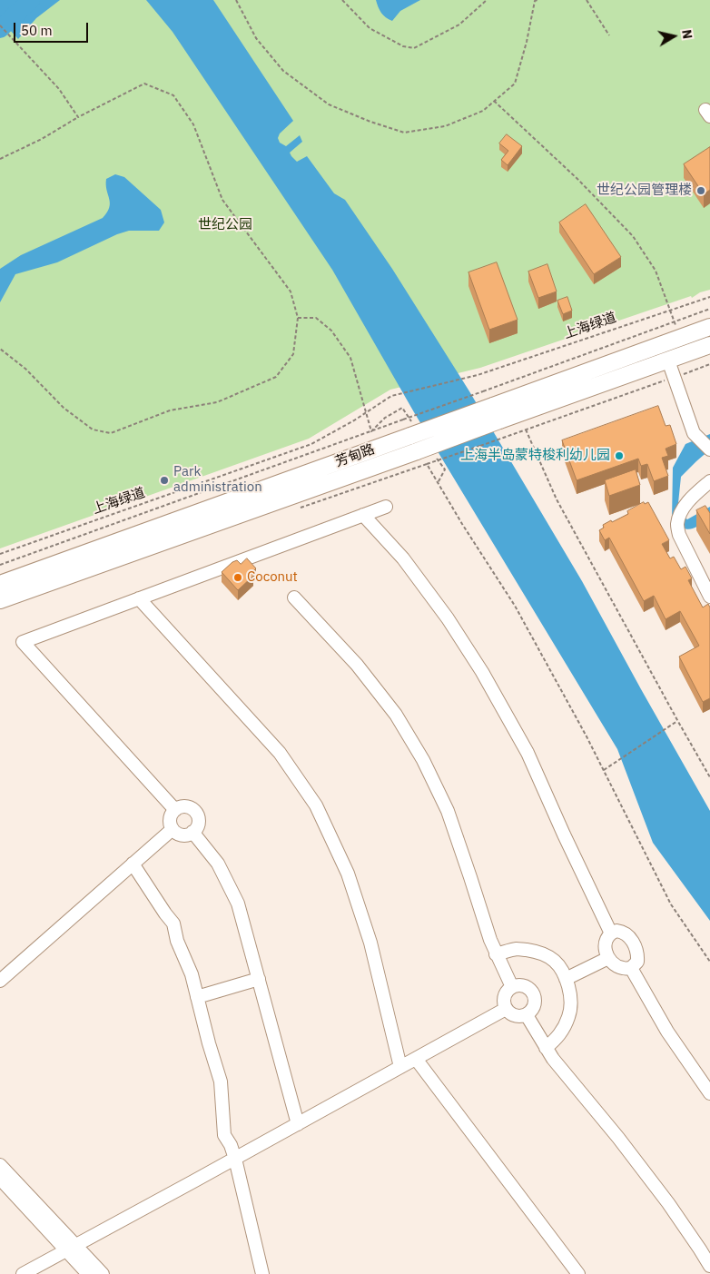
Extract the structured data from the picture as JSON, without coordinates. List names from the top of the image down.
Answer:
{
  "streets": {
    "main road": ["芳甸路"],
    "path": ["上海绿道"]
  },
  "parks": ["世纪公园"],
  "places": [
    "世纪公园管理楼",
    "上海半岛蒙特梭利幼儿园",
    "Park administration",
    "Coconut"
  ],
  "scale_bar": "50 m",
  "north": "right"
}
